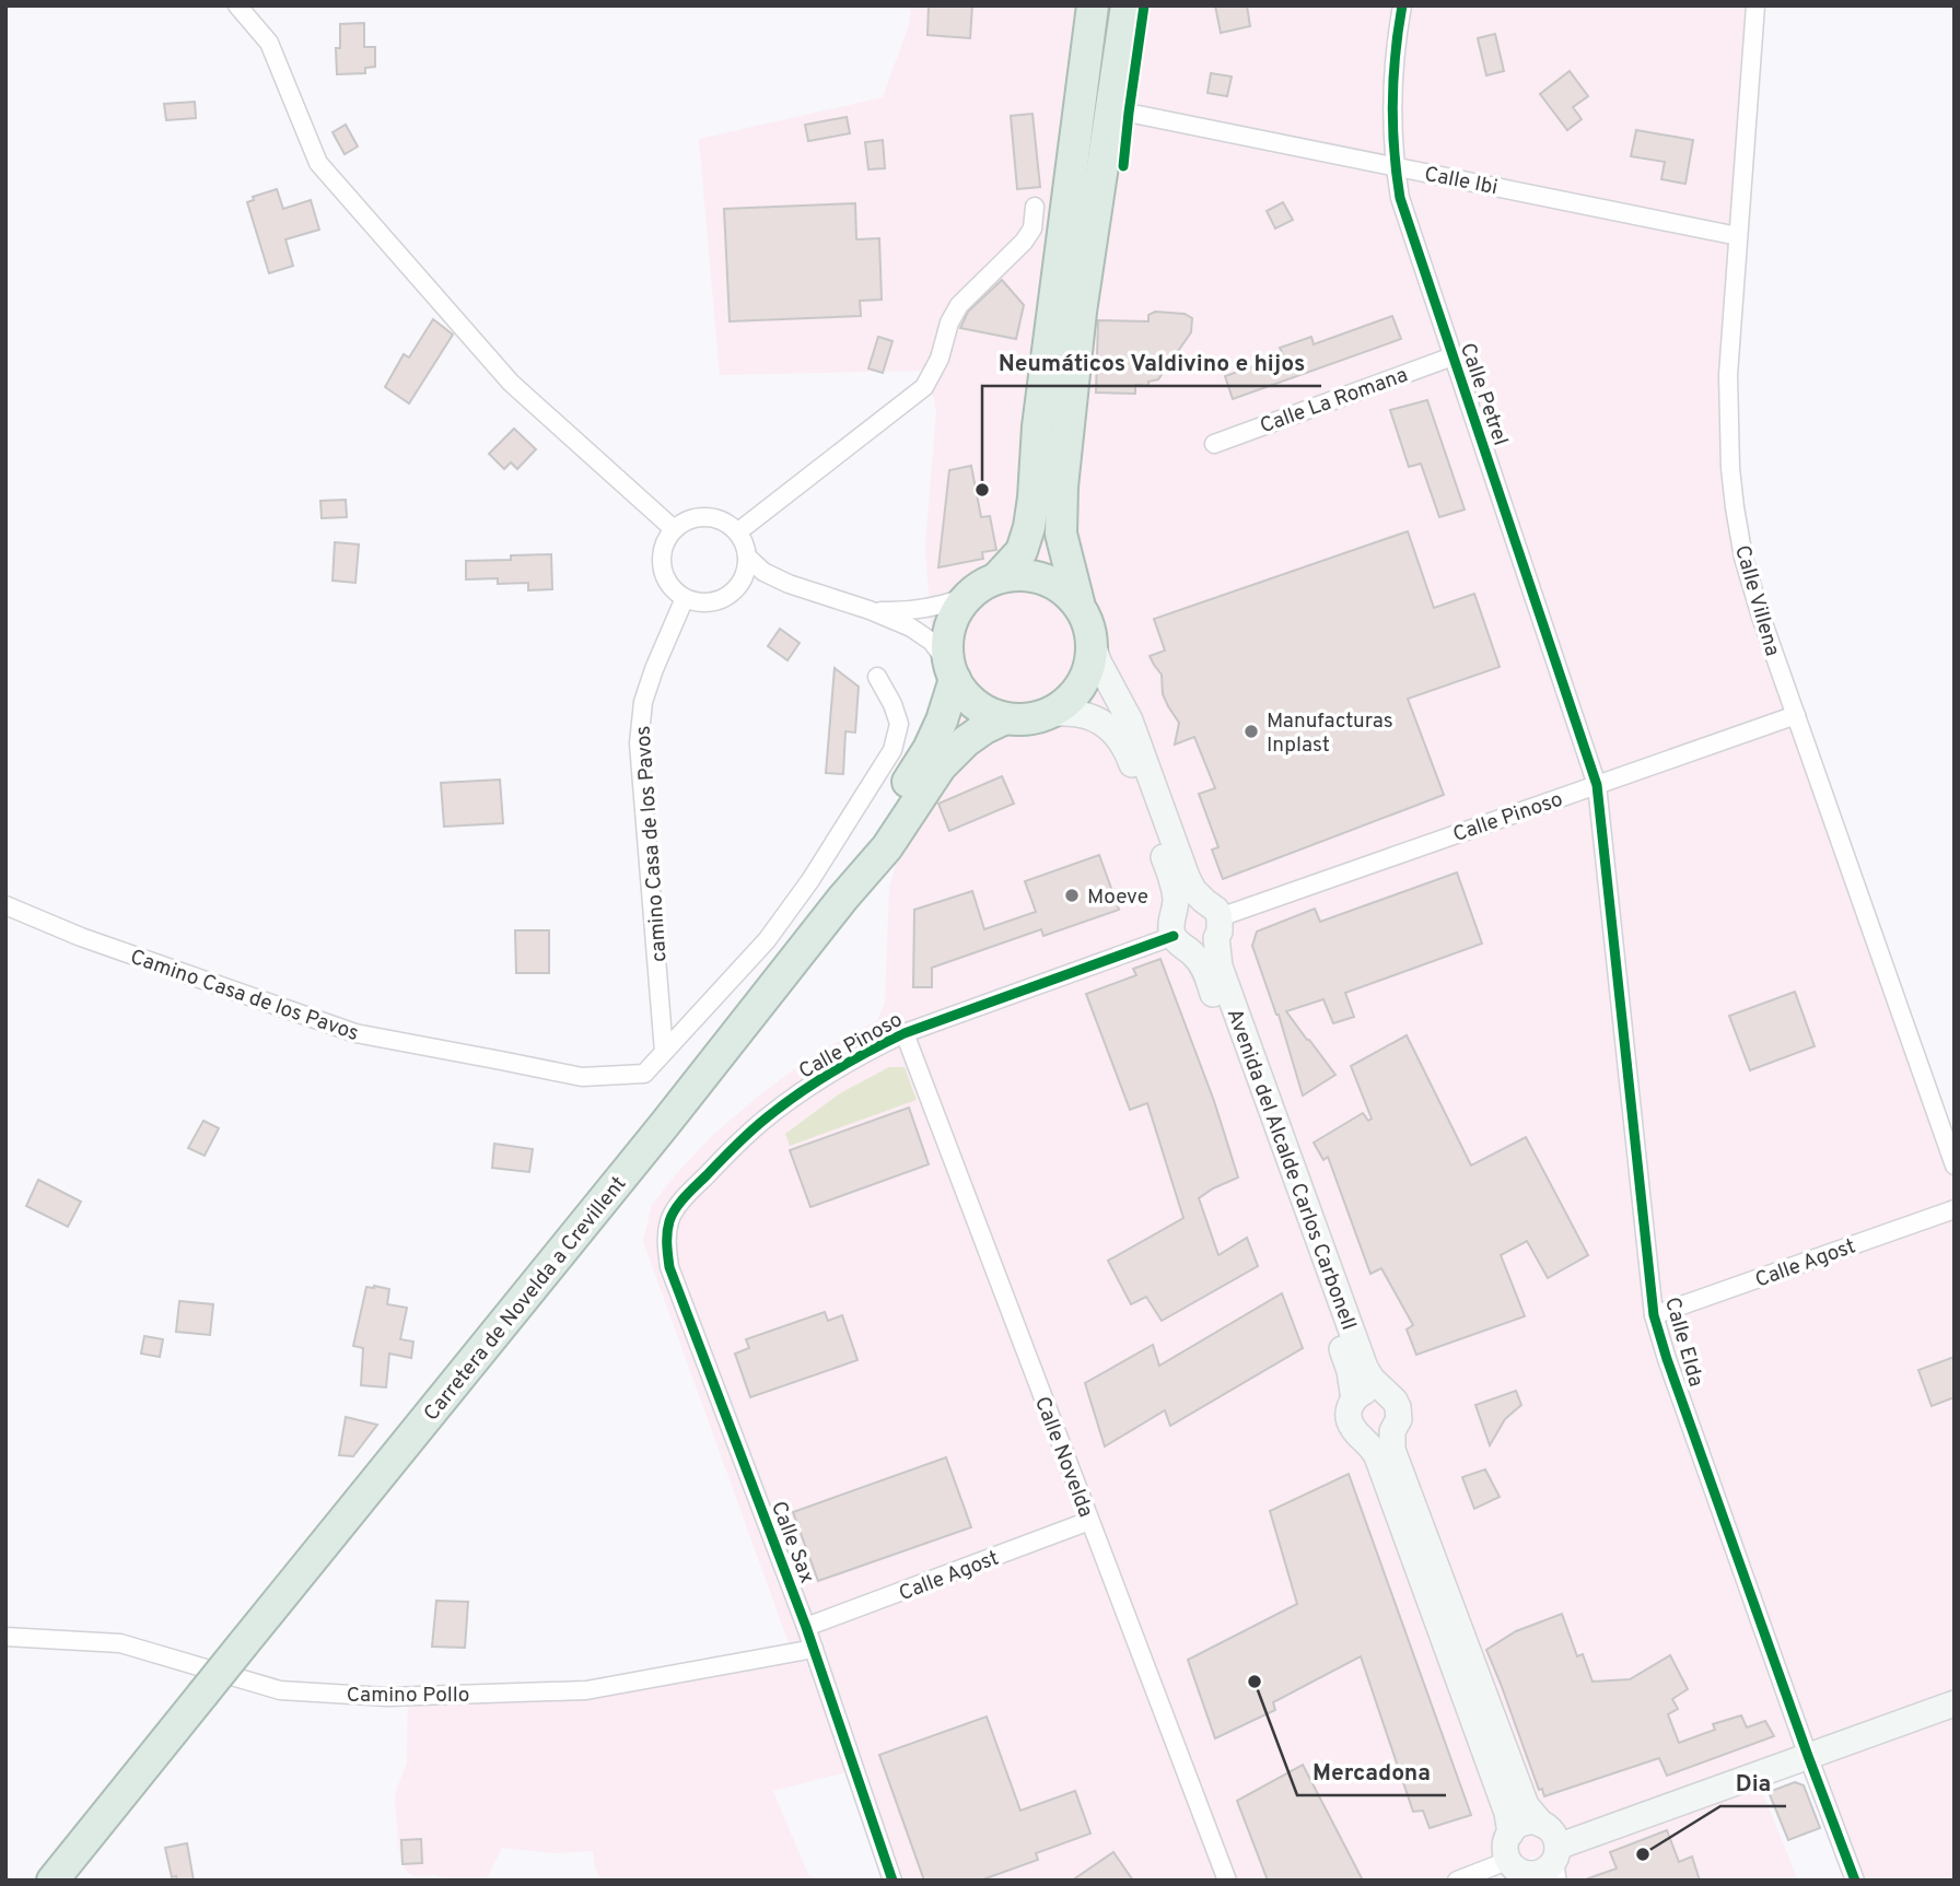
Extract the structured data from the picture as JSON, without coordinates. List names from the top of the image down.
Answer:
{
  "streets": {
    "highway": ["Carretera de Novelda a Crevillent"],
    "main road": ["Avenida del Alcalde Carlos Carbonell"],
    "street": [
      "Calle Ibi",
      "Calle Petrel",
      "Calle La Romana",
      "Calle Villena",
      "Calle Pinoso",
      "camino Casa de los Pavos",
      "Camino Casa de los Pavos",
      "Calle Agost",
      "Calle Elda",
      "Calle Novelda",
      "Calle Sax",
      "Camino Pollo"
    ]
  },
  "crossings": [
    ["Calle Ibi", "Calle Petrel"],
    ["Calle Ibi", "Calle Villena"],
    ["Calle Petrel", "Calle La Romana"],
    ["Calle Petrel", "Calle Pinoso"],
    ["Calle Petrel", "Calle Elda"],
    ["Calle Villena", "Calle Pinoso"],
    ["Calle Pinoso", "Avenida del Alcalde Carlos Carbonell"],
    ["Calle Pinoso", "Calle Elda"],
    ["Calle Pinoso", "Calle Novelda"],
    ["Calle Pinoso", "Calle Sax"],
    ["camino Casa de los Pavos", "Camino Casa de los Pavos"],
    ["Calle Agost", "Calle Elda"],
    ["Calle Agost", "Calle Novelda"],
    ["Calle Agost", "Calle Sax"],
    ["Calle Sax", "Camino Pollo"]
  ],
  "places": [
    "Neumáticos Valdivino e hijos",
    "Manufacturas Inplast",
    "Moeve",
    "Mercadona",
    "Dia"
  ]
}
